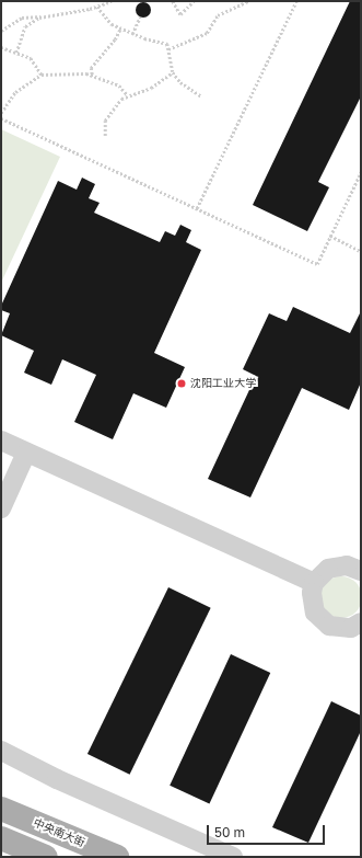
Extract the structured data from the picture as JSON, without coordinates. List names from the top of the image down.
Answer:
{
  "streets": {
    "main road": ["中央南大街"]
  },
  "places": ["沈阳工业大学"],
  "scale_bar": "50 m"
}
